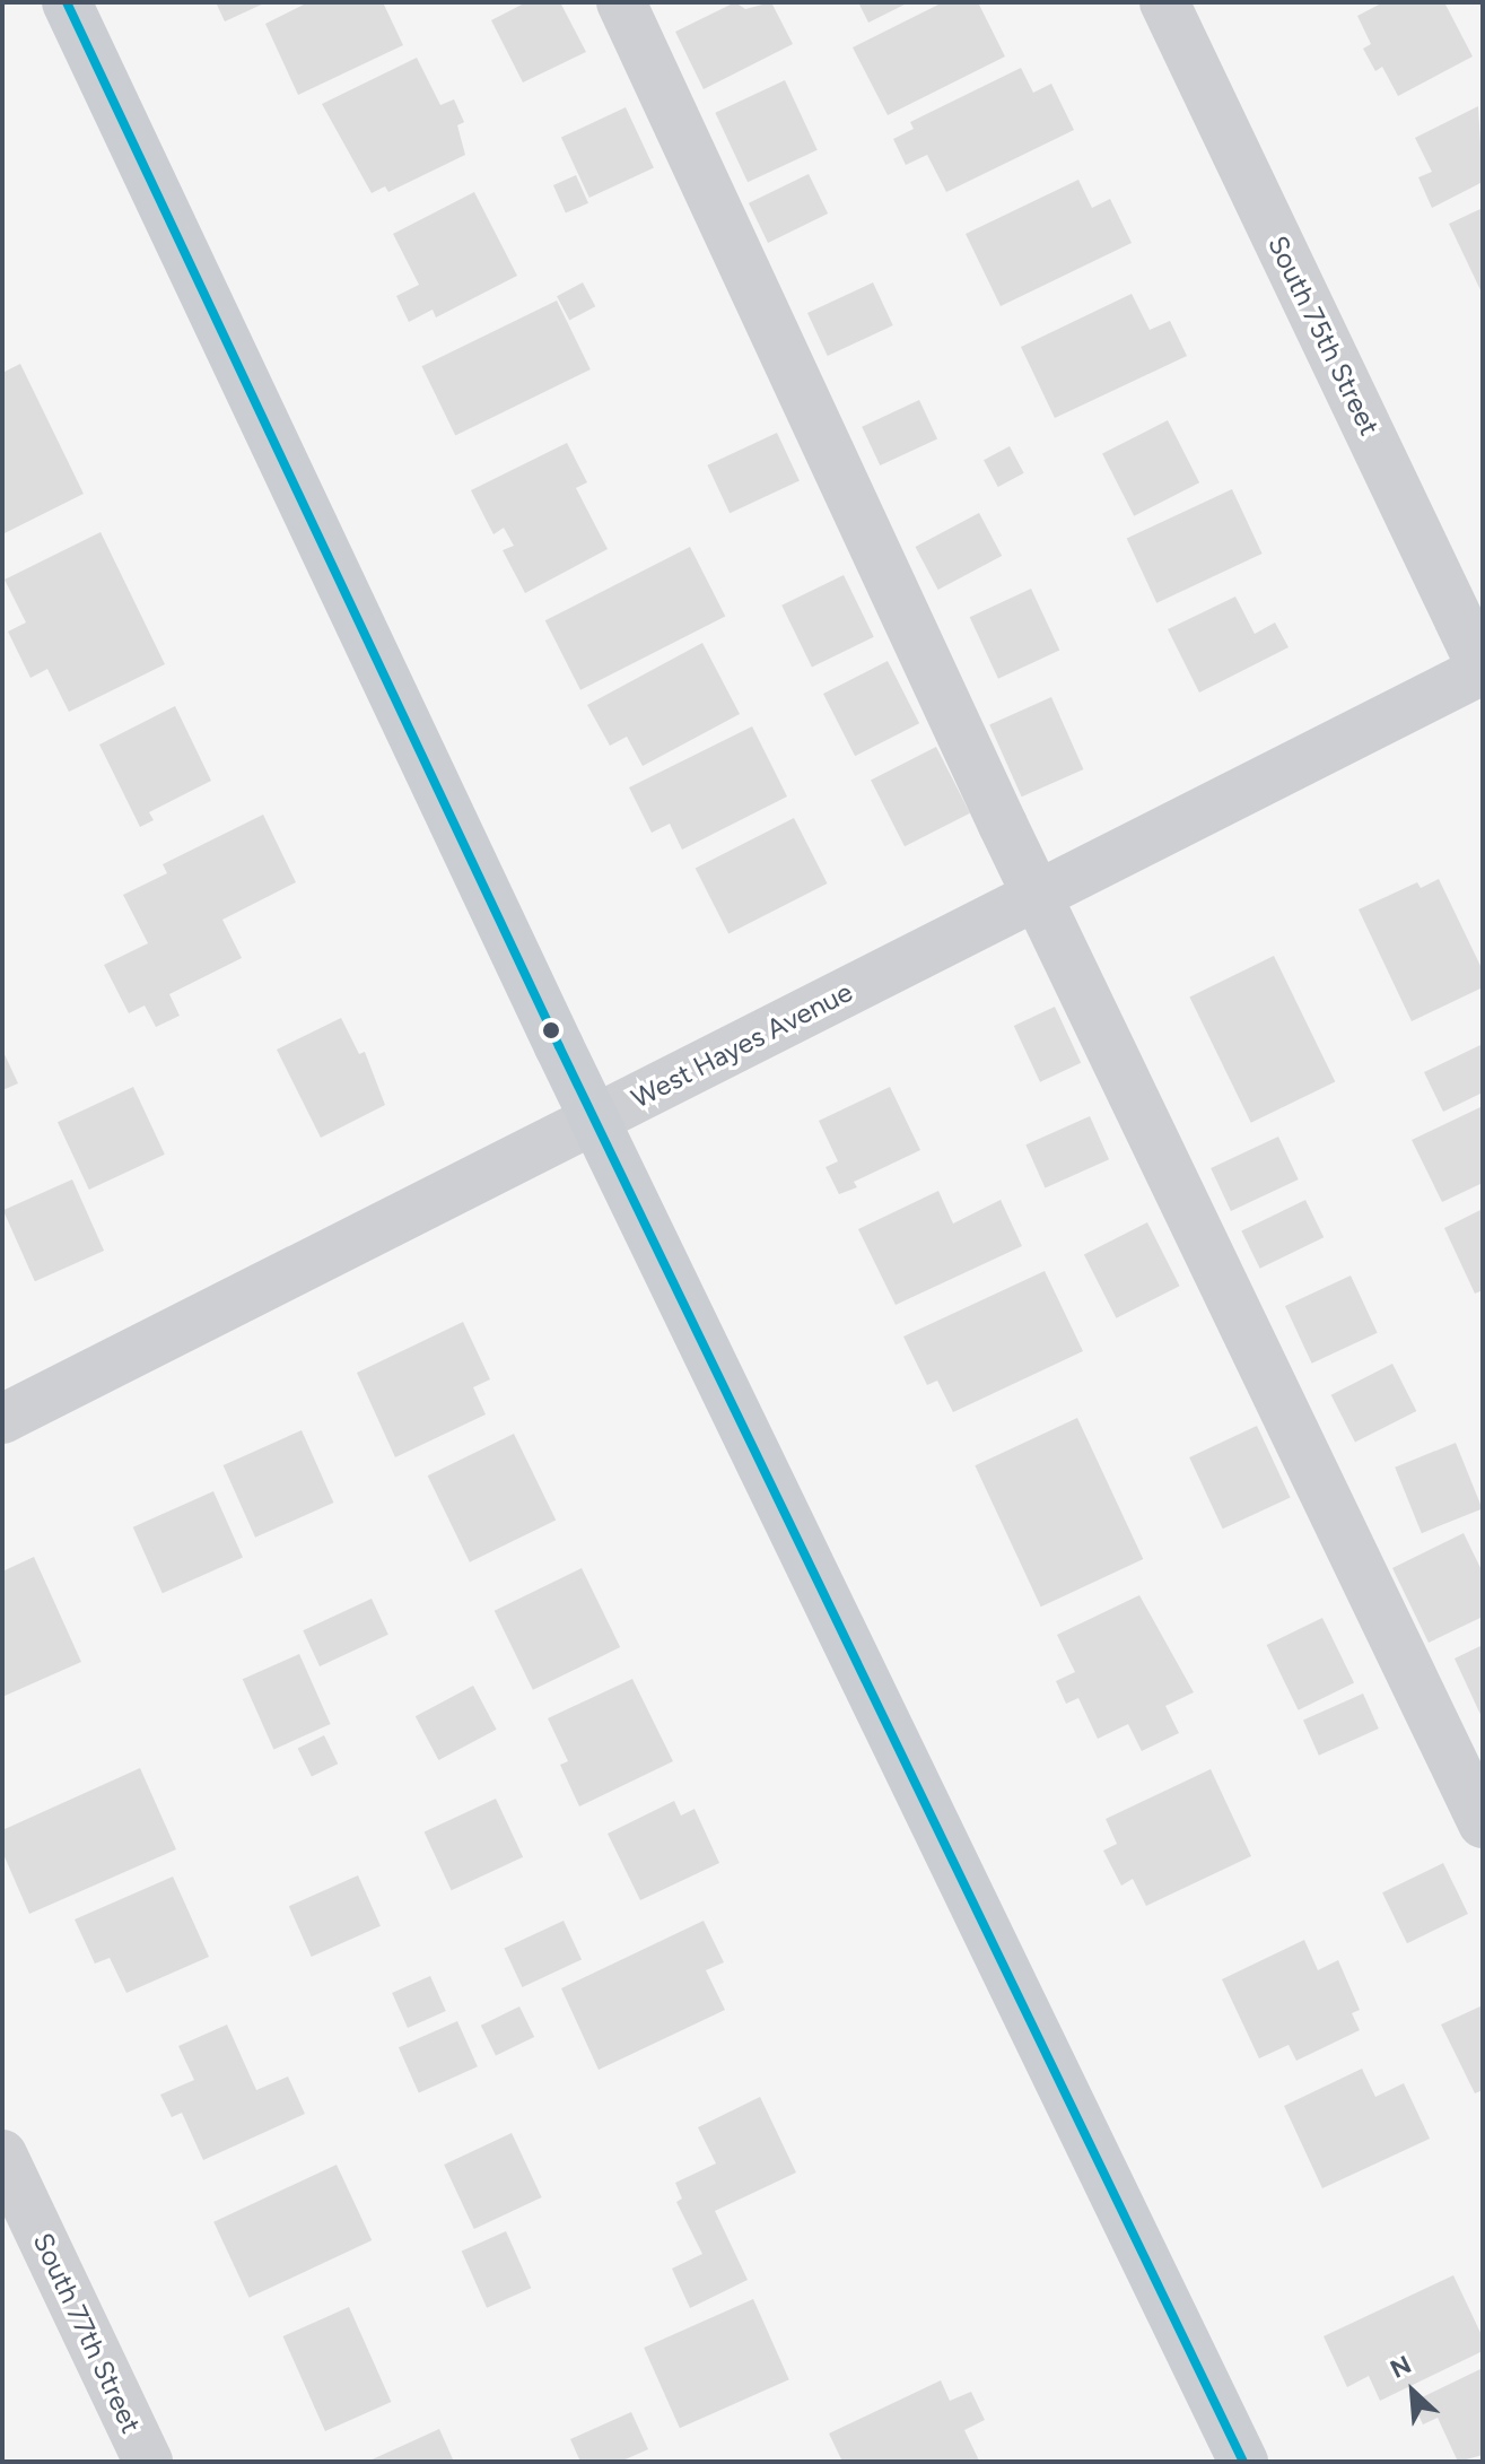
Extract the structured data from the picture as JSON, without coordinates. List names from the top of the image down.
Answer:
{
  "streets": {
    "street": ["South 75th Street", "West Hayes Avenue", "South 77th Street"]
  },
  "crossings": [
    ["South 75th Street", "West Hayes Avenue"]
  ],
  "north": "top left"
}
